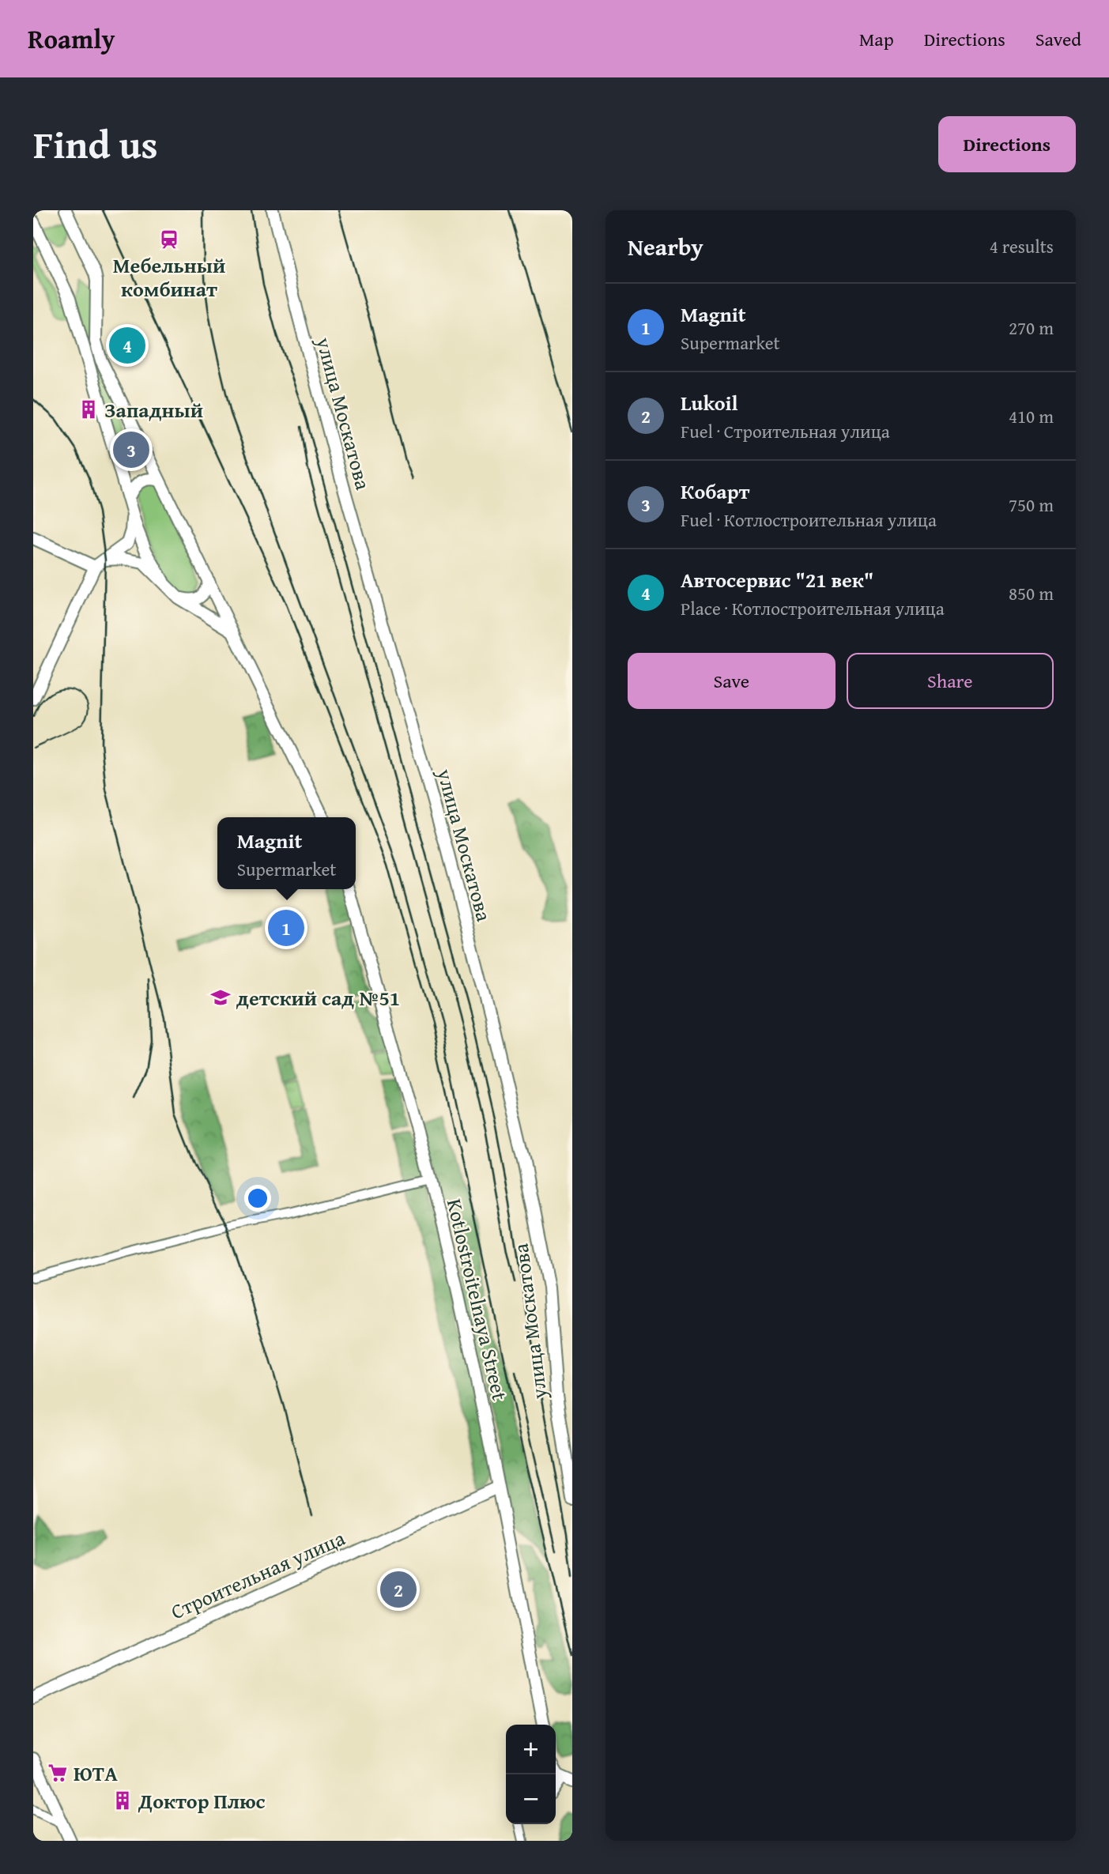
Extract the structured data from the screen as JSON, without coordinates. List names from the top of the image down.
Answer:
{
  "streets": {
    "main road": ["улица Москатова", "Kotlostroitelnaya Street", "Строительная улица"]
  },
  "crossings": [
    ["Kotlostroitelnaya Street", "Строительная улица"]
  ],
  "places": {
    "station": ["Мебельный комбинат"],
    "building": ["Западный", "Доктор Плюс"],
    "school or university": ["детский сад №51"],
    "supermarket": ["ЮТА"]
  },
  "page": {
    "header": "Roamly",
    "nav": ["Map", "Directions", "Saved"],
    "title": "Find us",
    "buttons": [
      "Directions",
      ["Save", "Share"]
    ],
    "heading": ["Nearby", "4 results"],
    "list": [
      {
        "mark": "1",
        "name": "Magnit",
        "note": "Supermarket",
        "value": "270 m"
      },
      {
        "mark": "2",
        "name": "Lukoil",
        "note": "Fuel · Строительная улица",
        "value": "410 m"
      },
      {
        "mark": "3",
        "name": "Кобарт",
        "note": "Fuel · Котлостроительная улица",
        "value": "750 m"
      },
      {
        "mark": "4",
        "name": "Автосервис \"21 век\"",
        "note": "Place · Котлостроительная улица",
        "value": "850 m"
      }
    ],
    "pins": [
      "4",
      "3",
      "1",
      "2"
    ],
    "popup": ["Magnit", "Supermarket"],
    "map_buttons": ["+", "−"]
  }
}
